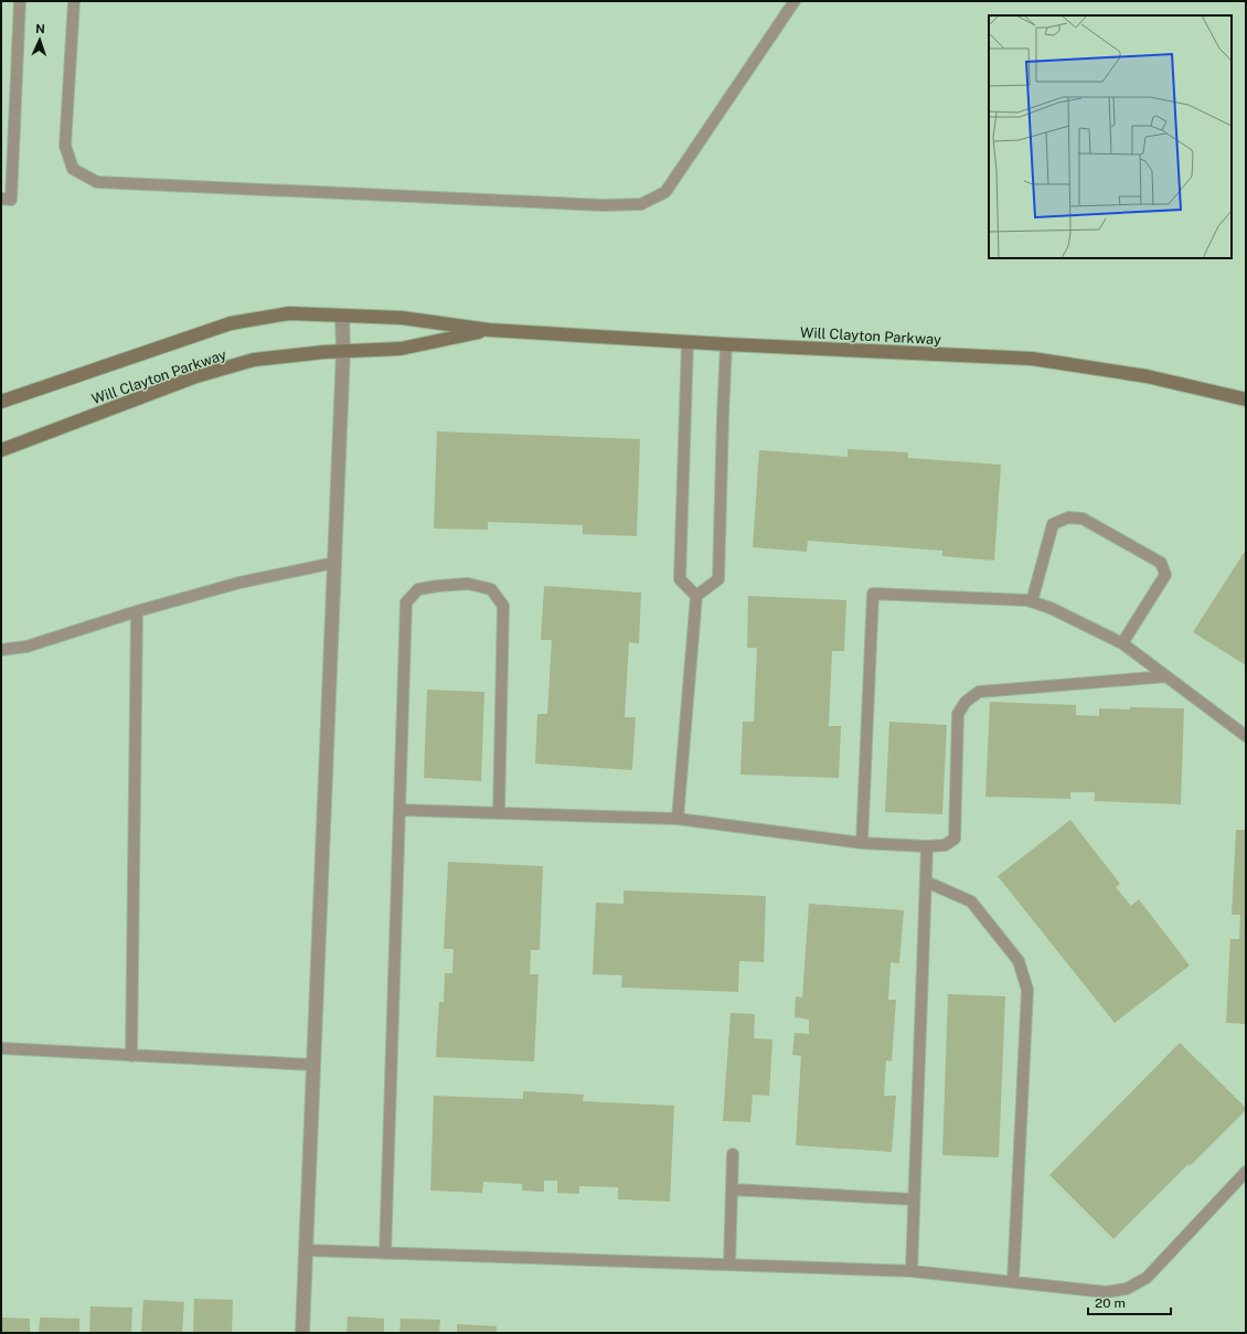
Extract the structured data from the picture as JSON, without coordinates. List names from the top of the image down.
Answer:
{
  "streets": {
    "street": ["Will Clayton Parkway"]
  },
  "scale_bar": "20 m",
  "north": "top"
}
